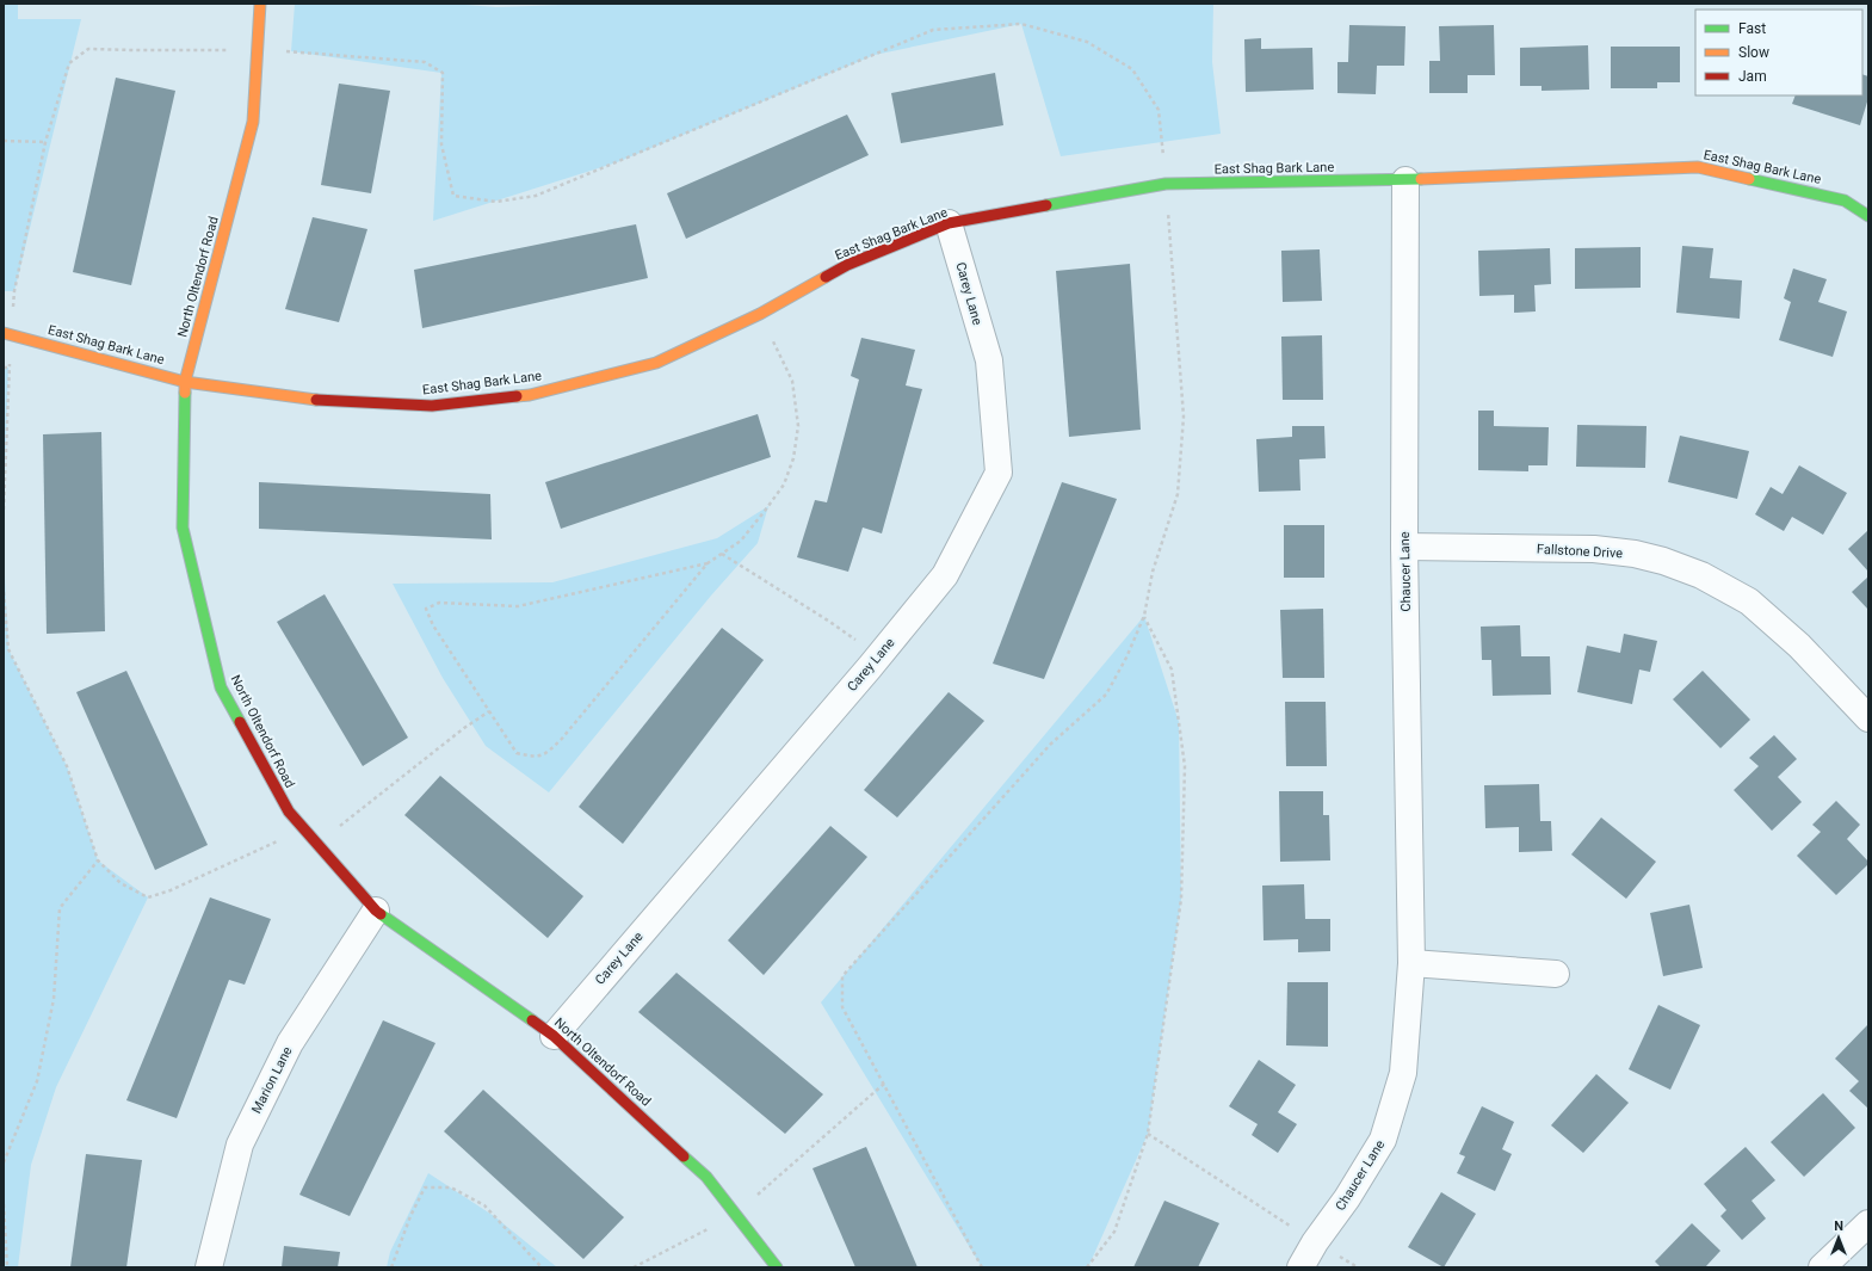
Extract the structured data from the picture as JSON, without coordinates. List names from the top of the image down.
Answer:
{
  "streets": {
    "street": [
      "East Shag Bark Lane",
      "North Oltendorf Road",
      "Carey Lane",
      "Fallstone Drive",
      "Chaucer Lane",
      "Marion Lane"
    ]
  },
  "crossings": [
    ["East Shag Bark Lane", "North Oltendorf Road"],
    ["East Shag Bark Lane", "Carey Lane"],
    ["East Shag Bark Lane", "Chaucer Lane"],
    ["North Oltendorf Road", "Carey Lane"],
    ["North Oltendorf Road", "Marion Lane"],
    ["Fallstone Drive", "Chaucer Lane"]
  ],
  "legend": ["Fast", "Slow", "Jam"],
  "north": "top"
}
